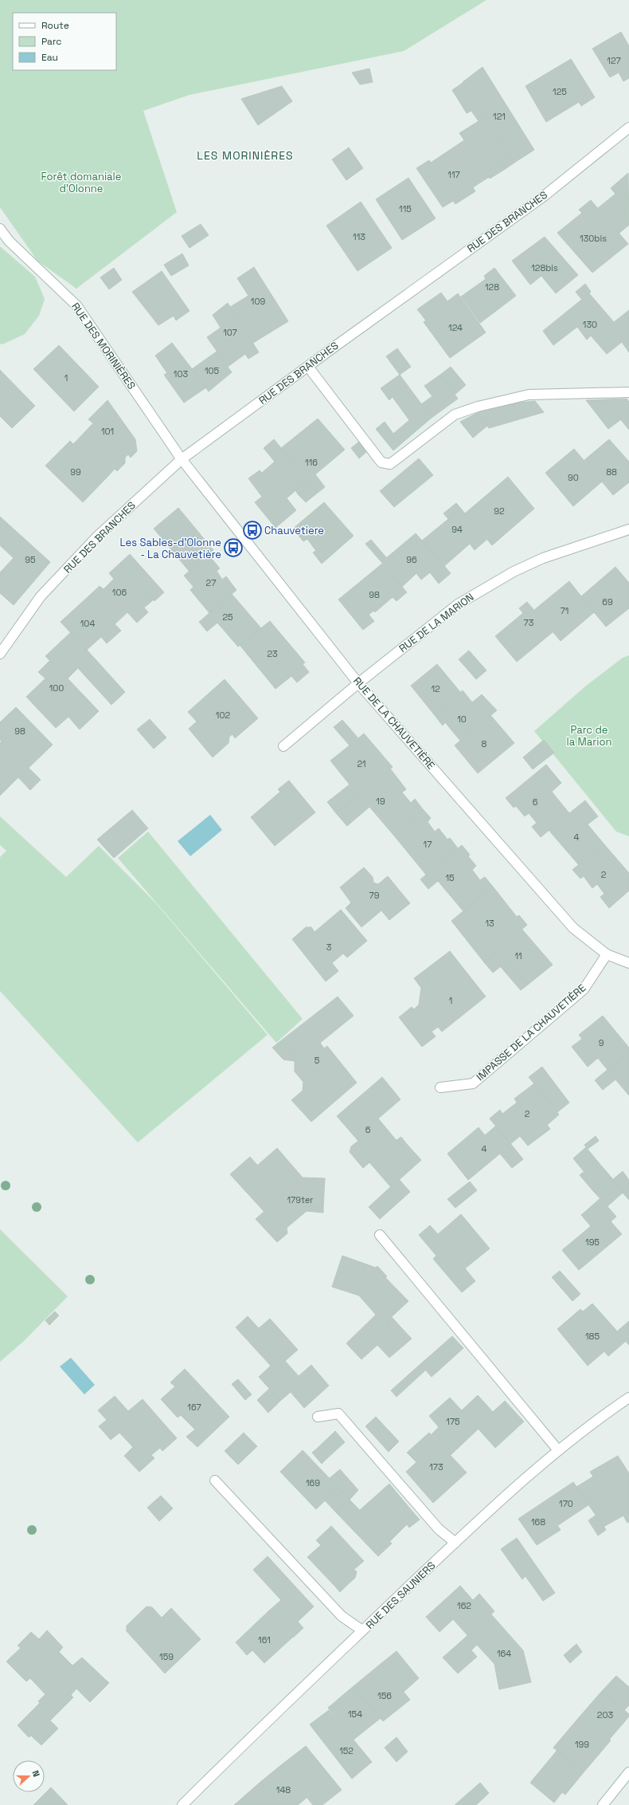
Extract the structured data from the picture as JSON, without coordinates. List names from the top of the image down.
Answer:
{
  "streets": {
    "street": [
      "RUE DES BRANCHES",
      "RUE DES MORINIÈRES",
      "RUE DE LA MARION",
      "RUE DE LA CHAUVETIÈRE",
      "IMPASSE DE LA CHAUVETIÈRE",
      "RUE DES SAUNIERS"
    ]
  },
  "crossings": [
    ["RUE DES BRANCHES", "RUE DES MORINIÈRES"],
    ["RUE DES BRANCHES", "RUE DE LA CHAUVETIÈRE"],
    ["RUE DES MORINIÈRES", "RUE DE LA CHAUVETIÈRE"],
    ["RUE DE LA MARION", "RUE DE LA CHAUVETIÈRE"],
    ["RUE DE LA CHAUVETIÈRE", "IMPASSE DE LA CHAUVETIÈRE"]
  ],
  "districts": ["LES MORINIÈRES"],
  "parks": ["Forêt domaniale d'Olonne", "Parc de la Marion"],
  "places": {
    "bus stop": ["Chauvetiere", "Les Sables-d'Olonne - La Chauvetière"]
  },
  "house_numbers": [
    "127",
    "125",
    "121",
    "117",
    "115",
    "113",
    "130bis",
    "128bis",
    "128",
    "109",
    "130",
    "124",
    "107",
    "105",
    "103",
    "1",
    "101",
    "116",
    "99",
    "88",
    "90",
    "92",
    "94",
    "95",
    "96",
    "27",
    "106",
    "98",
    "69",
    "71",
    "25",
    "73",
    "104",
    "23",
    "100",
    "12",
    "102",
    "10",
    "98",
    "8",
    "21",
    "19",
    "6",
    "4",
    "17",
    "2",
    "15",
    "79",
    "13",
    "3",
    "11",
    "1",
    "9",
    "5",
    "2",
    "6",
    "4",
    "179ter",
    "195",
    "185",
    "167",
    "175",
    "173",
    "169",
    "170",
    "168",
    "162",
    "161",
    "164",
    "159",
    "156",
    "154",
    "203",
    "199",
    "152",
    "148"
  ],
  "legend": ["Route", "Parc", "Eau"],
  "north": "right"
}
